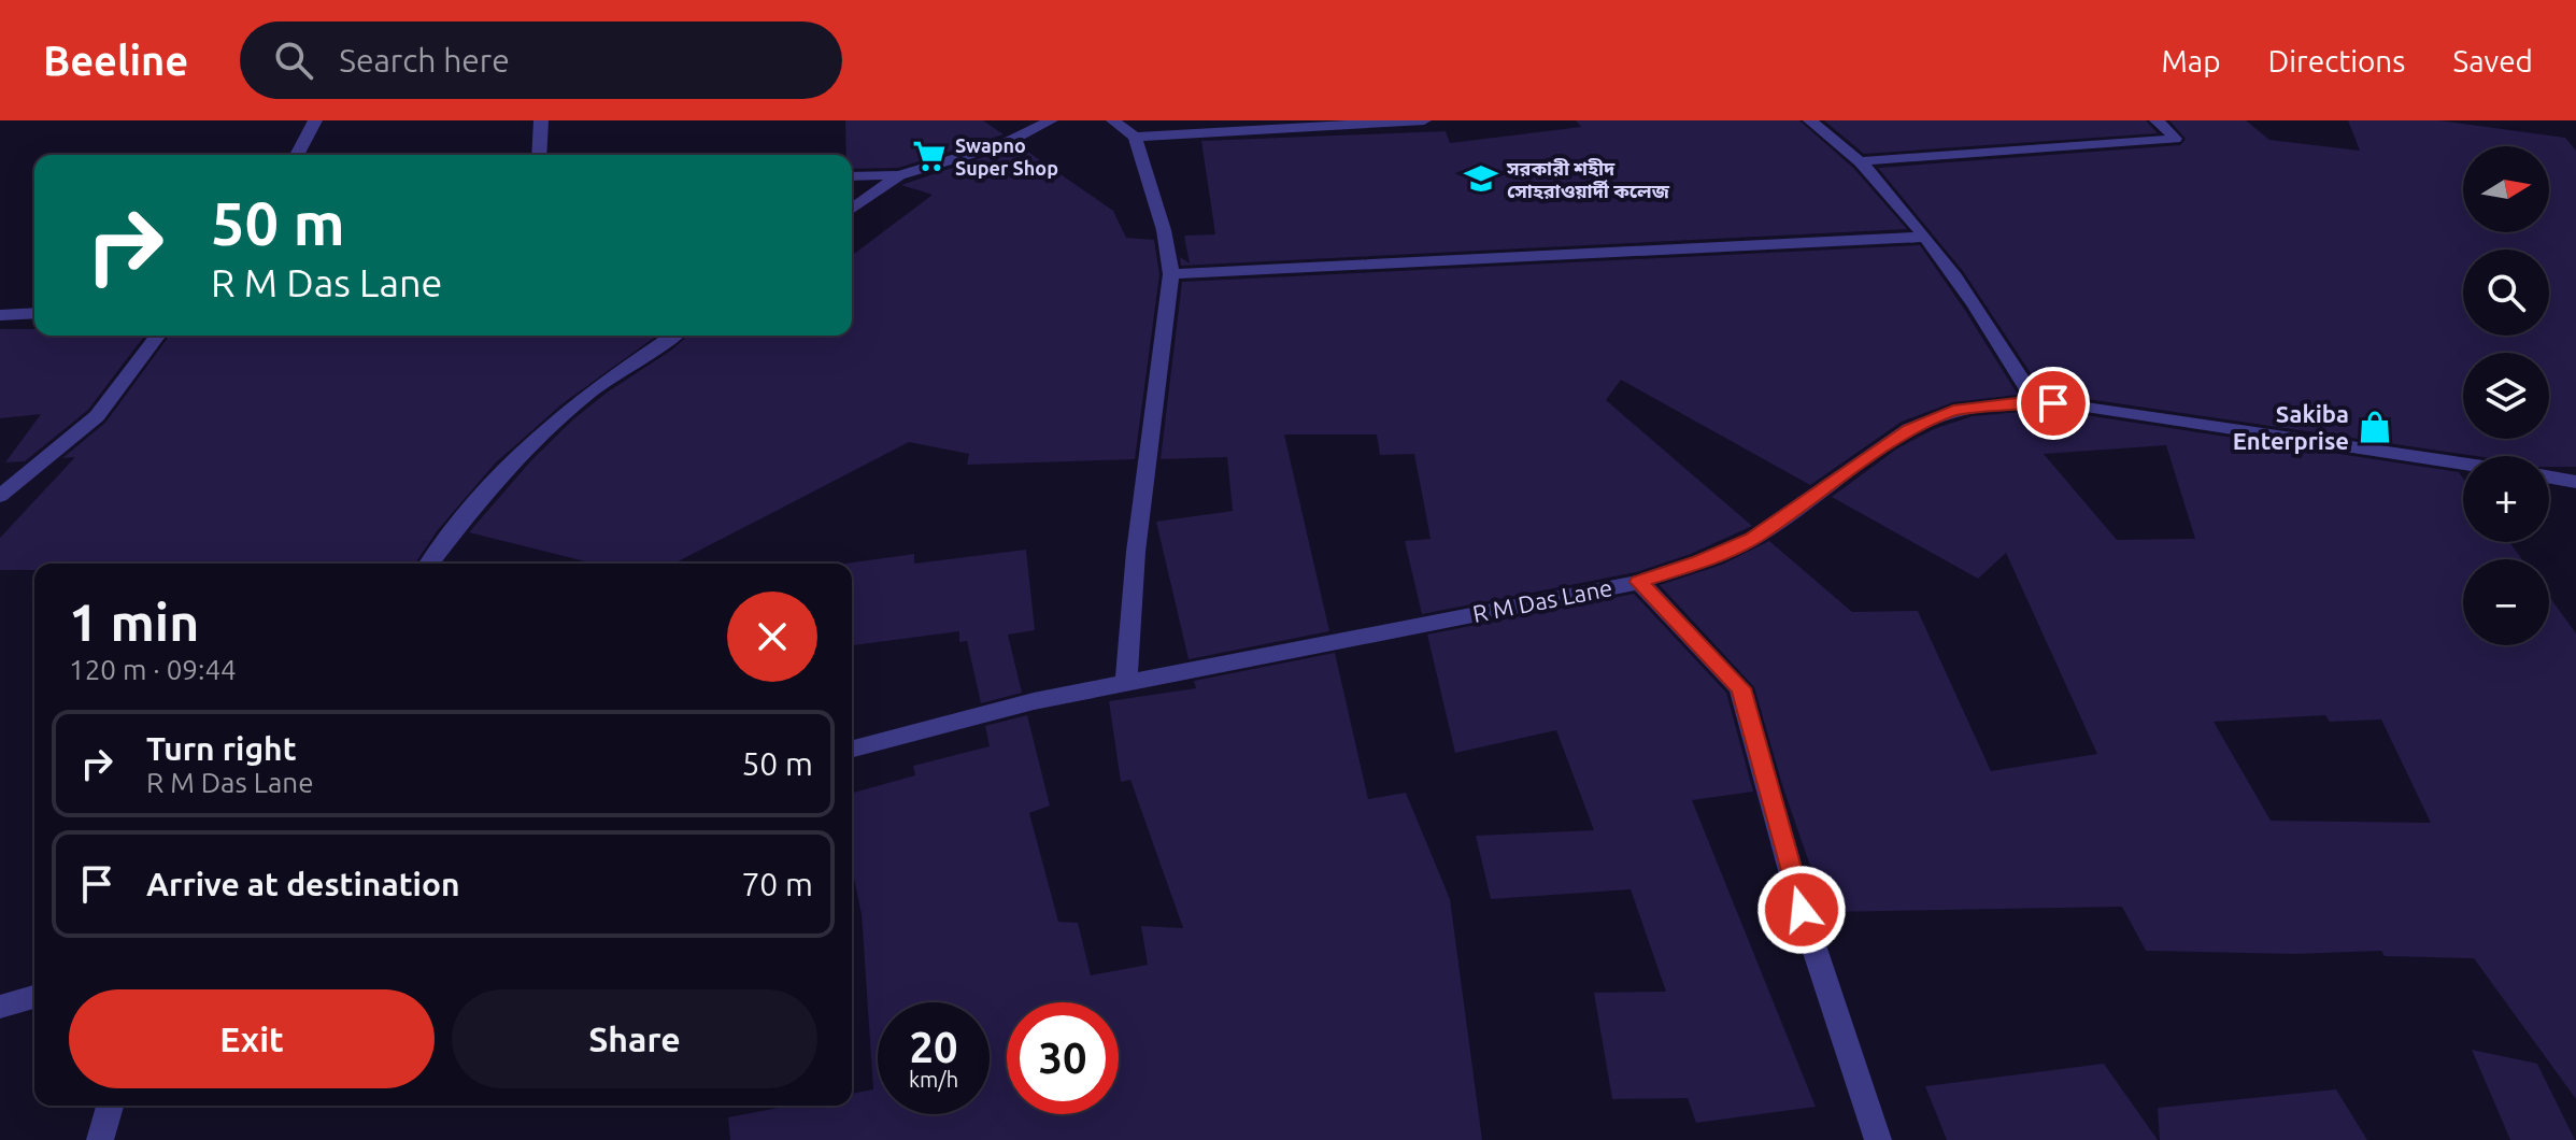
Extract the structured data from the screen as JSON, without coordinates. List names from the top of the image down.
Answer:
{
  "streets": {
    "street": ["R M Das Lane"]
  },
  "places": {
    "supermarket": ["Swapno Super Shop"],
    "school or university": ["সরকারী শহীদ সোহরাওয়ার্দী কলেজ"],
    "shop": ["Sakiba Enterprise"]
  },
  "north": "right",
  "page": {
    "header": "Beeline",
    "search": "Search here",
    "nav": ["Map", "Directions", "Saved"],
    "map_buttons": ["+", "−"],
    "turn": ["50 m", "R M Das Lane"],
    "heading": ["1 min", "120 m · 09:44"],
    "list": [
      {
        "name": "Turn right",
        "note": "R M Das Lane",
        "value": "50 m"
      },
      {
        "name": "Arrive at destination",
        "value": "70 m"
      }
    ],
    "buttons": ["Exit", "Share"],
    "speed": "20 km/h",
    "limit": "30"
  }
}
